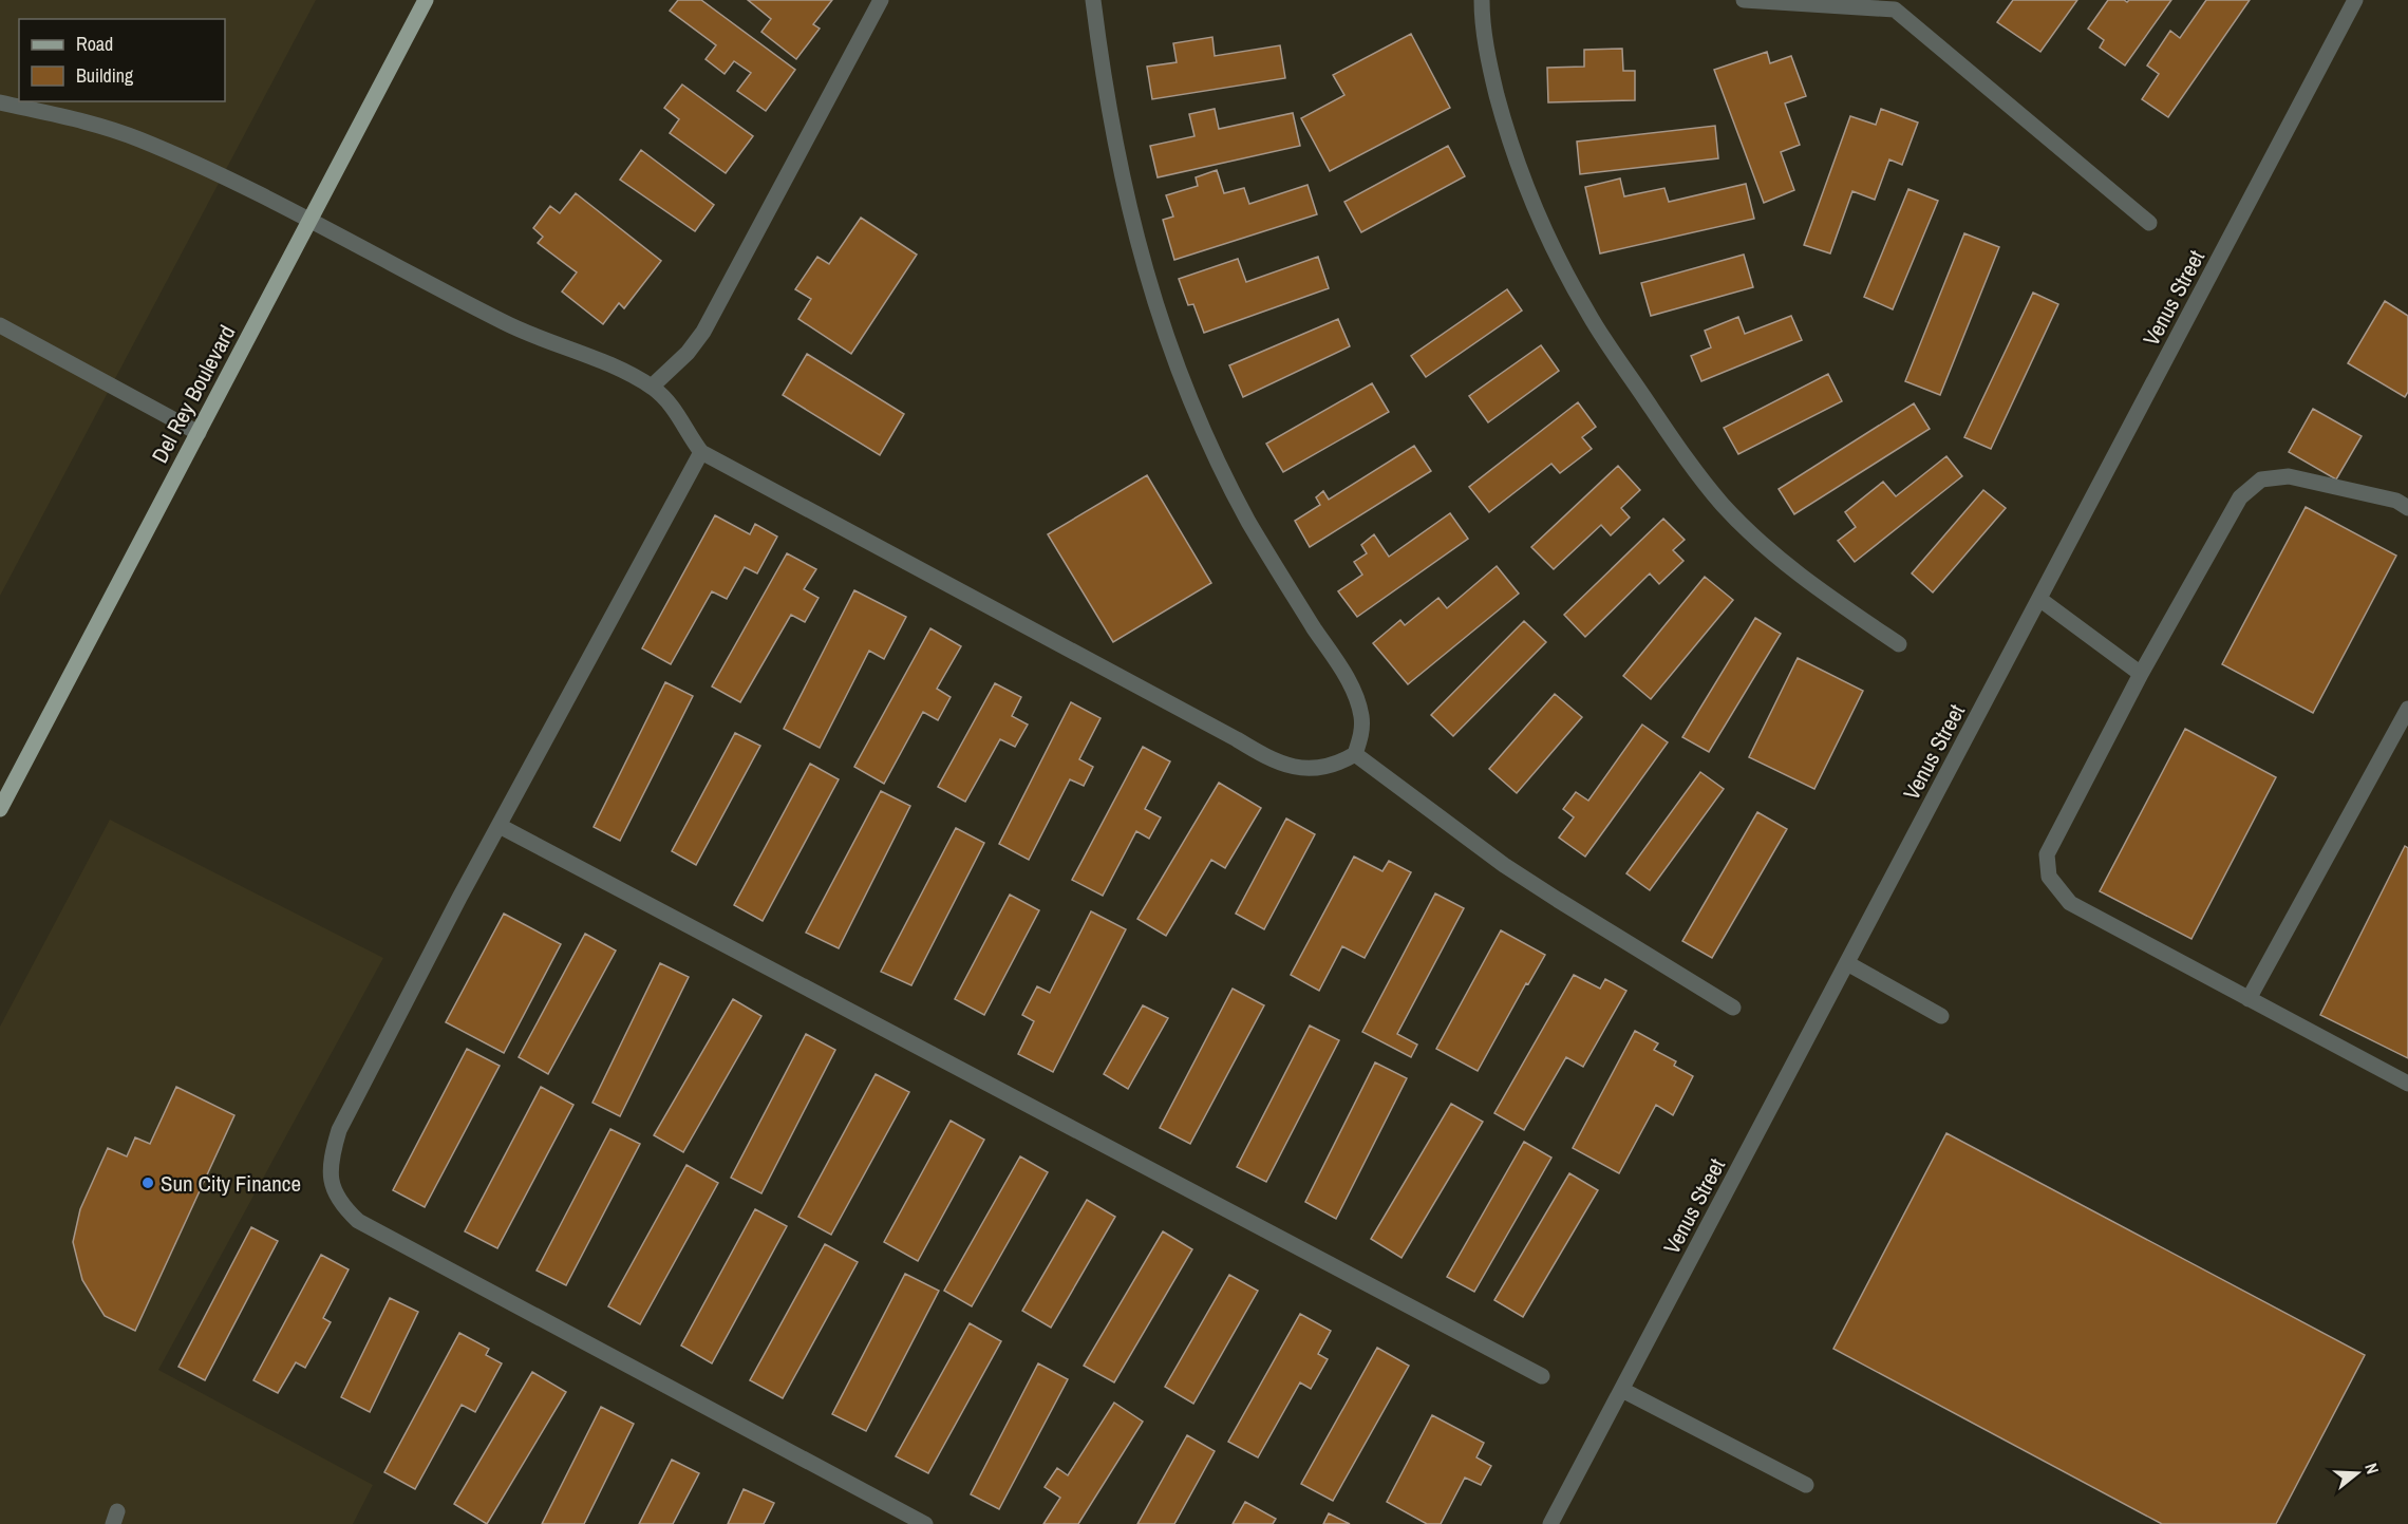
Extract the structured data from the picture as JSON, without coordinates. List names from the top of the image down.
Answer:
{
  "streets": {
    "main road": ["Del Rey Boulevard"],
    "street": ["Venus Street"]
  },
  "places": ["Sun City Finance"],
  "legend": ["Road", "Building"],
  "north": "right"
}
